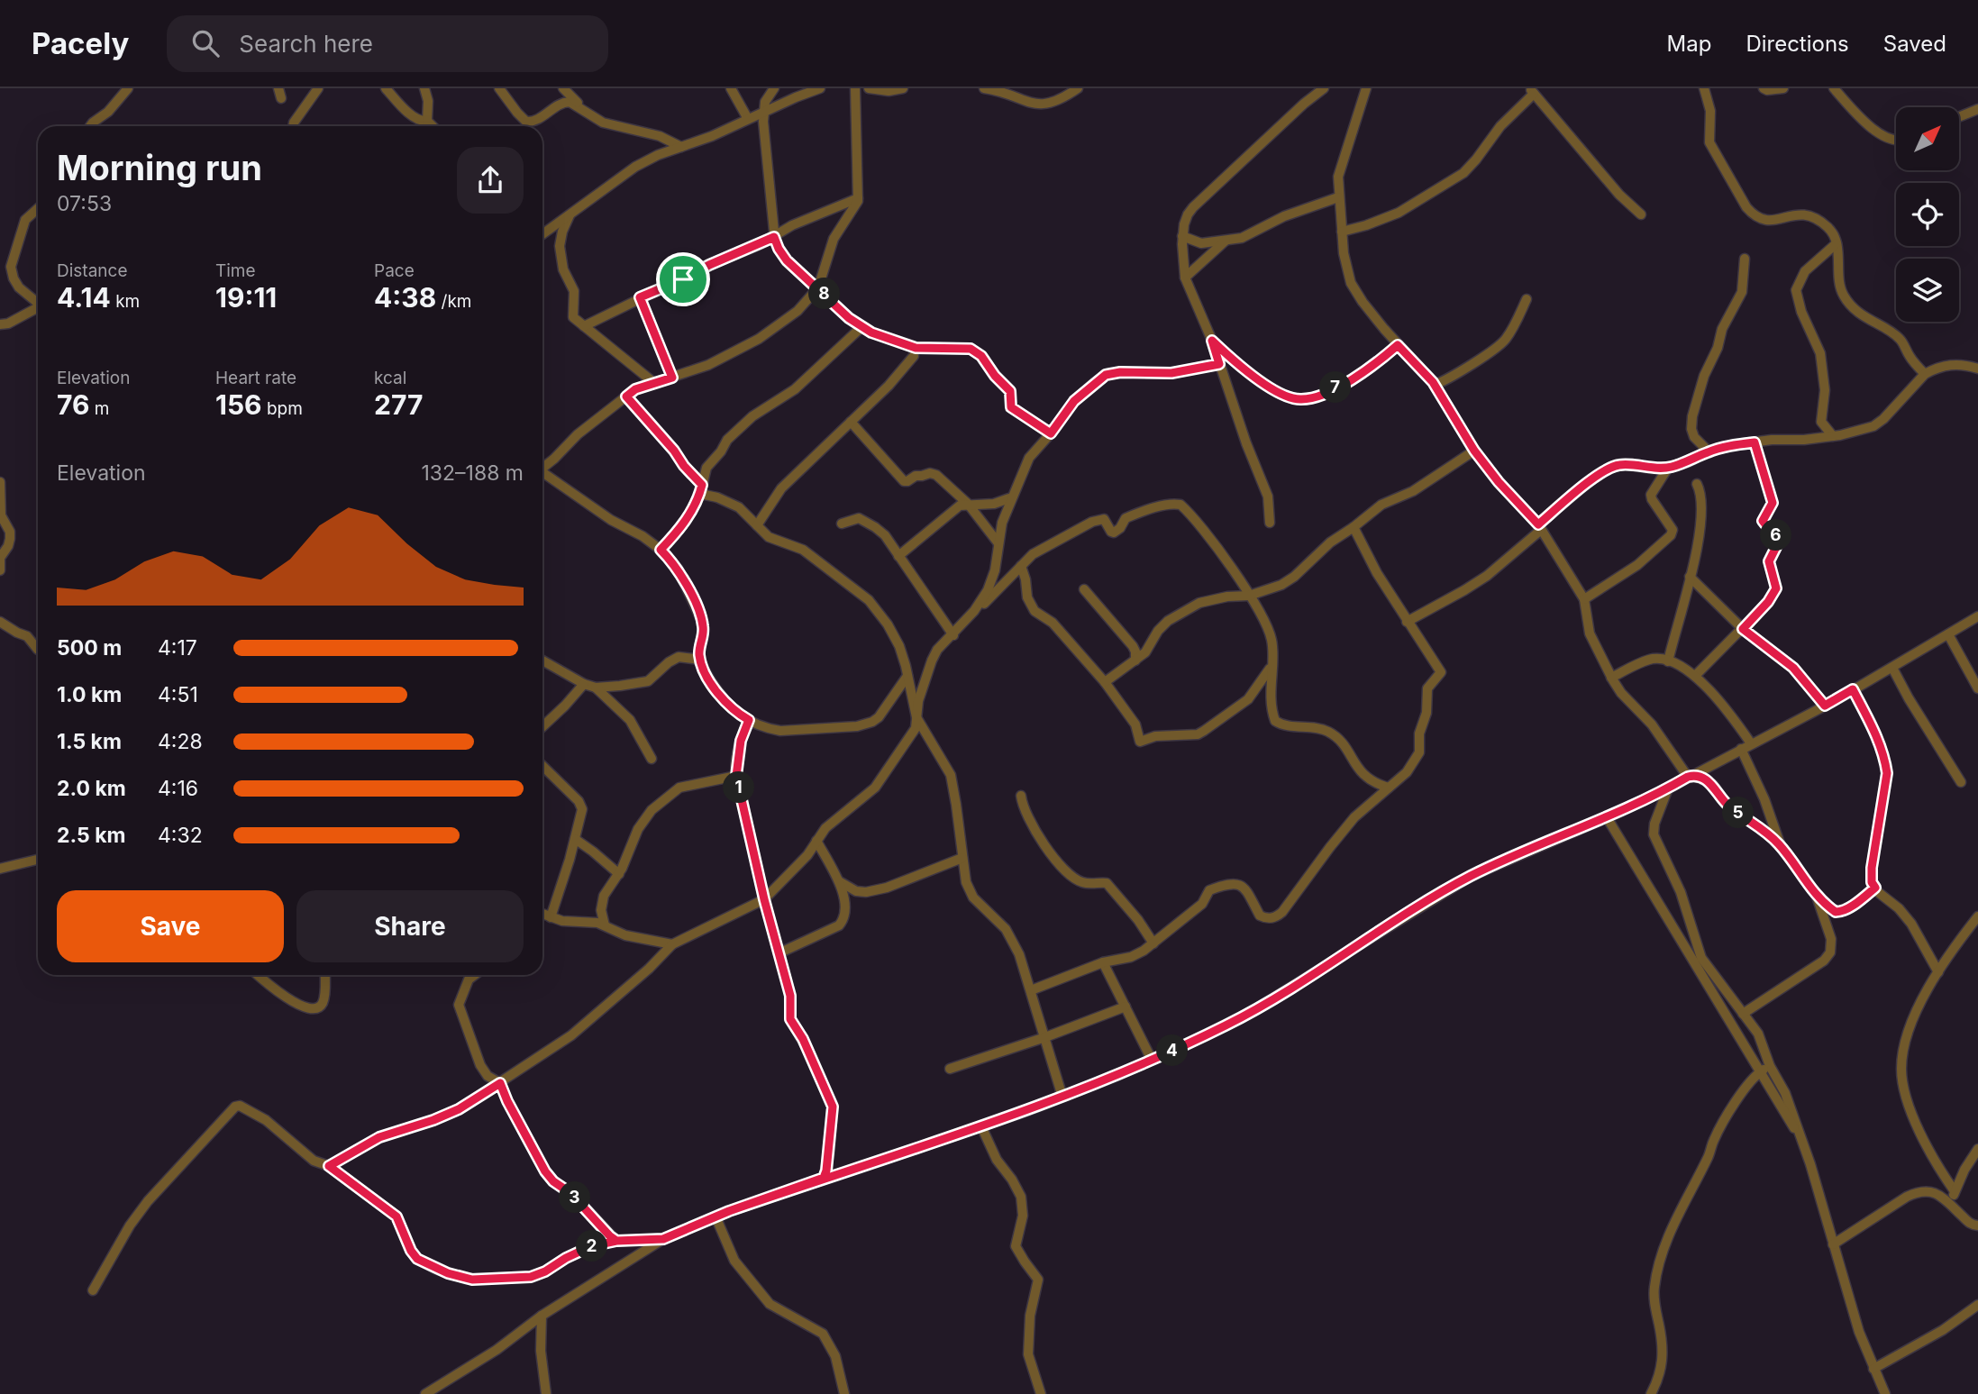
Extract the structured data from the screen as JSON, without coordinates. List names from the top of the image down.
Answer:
{
  "north": "top right",
  "page": {
    "header": "Pacely",
    "search": "Search here",
    "nav": ["Map", "Directions", "Saved"],
    "heading": ["Morning run", "07:53"],
    "stats": [
      ["Distance", "4.14 km"],
      ["Time", "19:11"],
      ["Pace", "4:38 /km"],
      ["Elevation", "76 m"],
      ["Heart rate", "156 bpm"],
      ["kcal", "277"]
    ],
    "pins": [
      "8",
      "7",
      "6",
      "1",
      "5",
      "4",
      "3",
      "2"
    ],
    "chart": ["Elevation", "132–188 m"],
    "list": [
      {
        "name": "500 m",
        "note": "4:17"
      },
      {
        "name": "1.0 km",
        "note": "4:51"
      },
      {
        "name": "1.5 km",
        "note": "4:28"
      },
      {
        "name": "2.0 km",
        "note": "4:16"
      },
      {
        "name": "2.5 km",
        "note": "4:32"
      }
    ],
    "buttons": ["Save", "Share"]
  }
}
